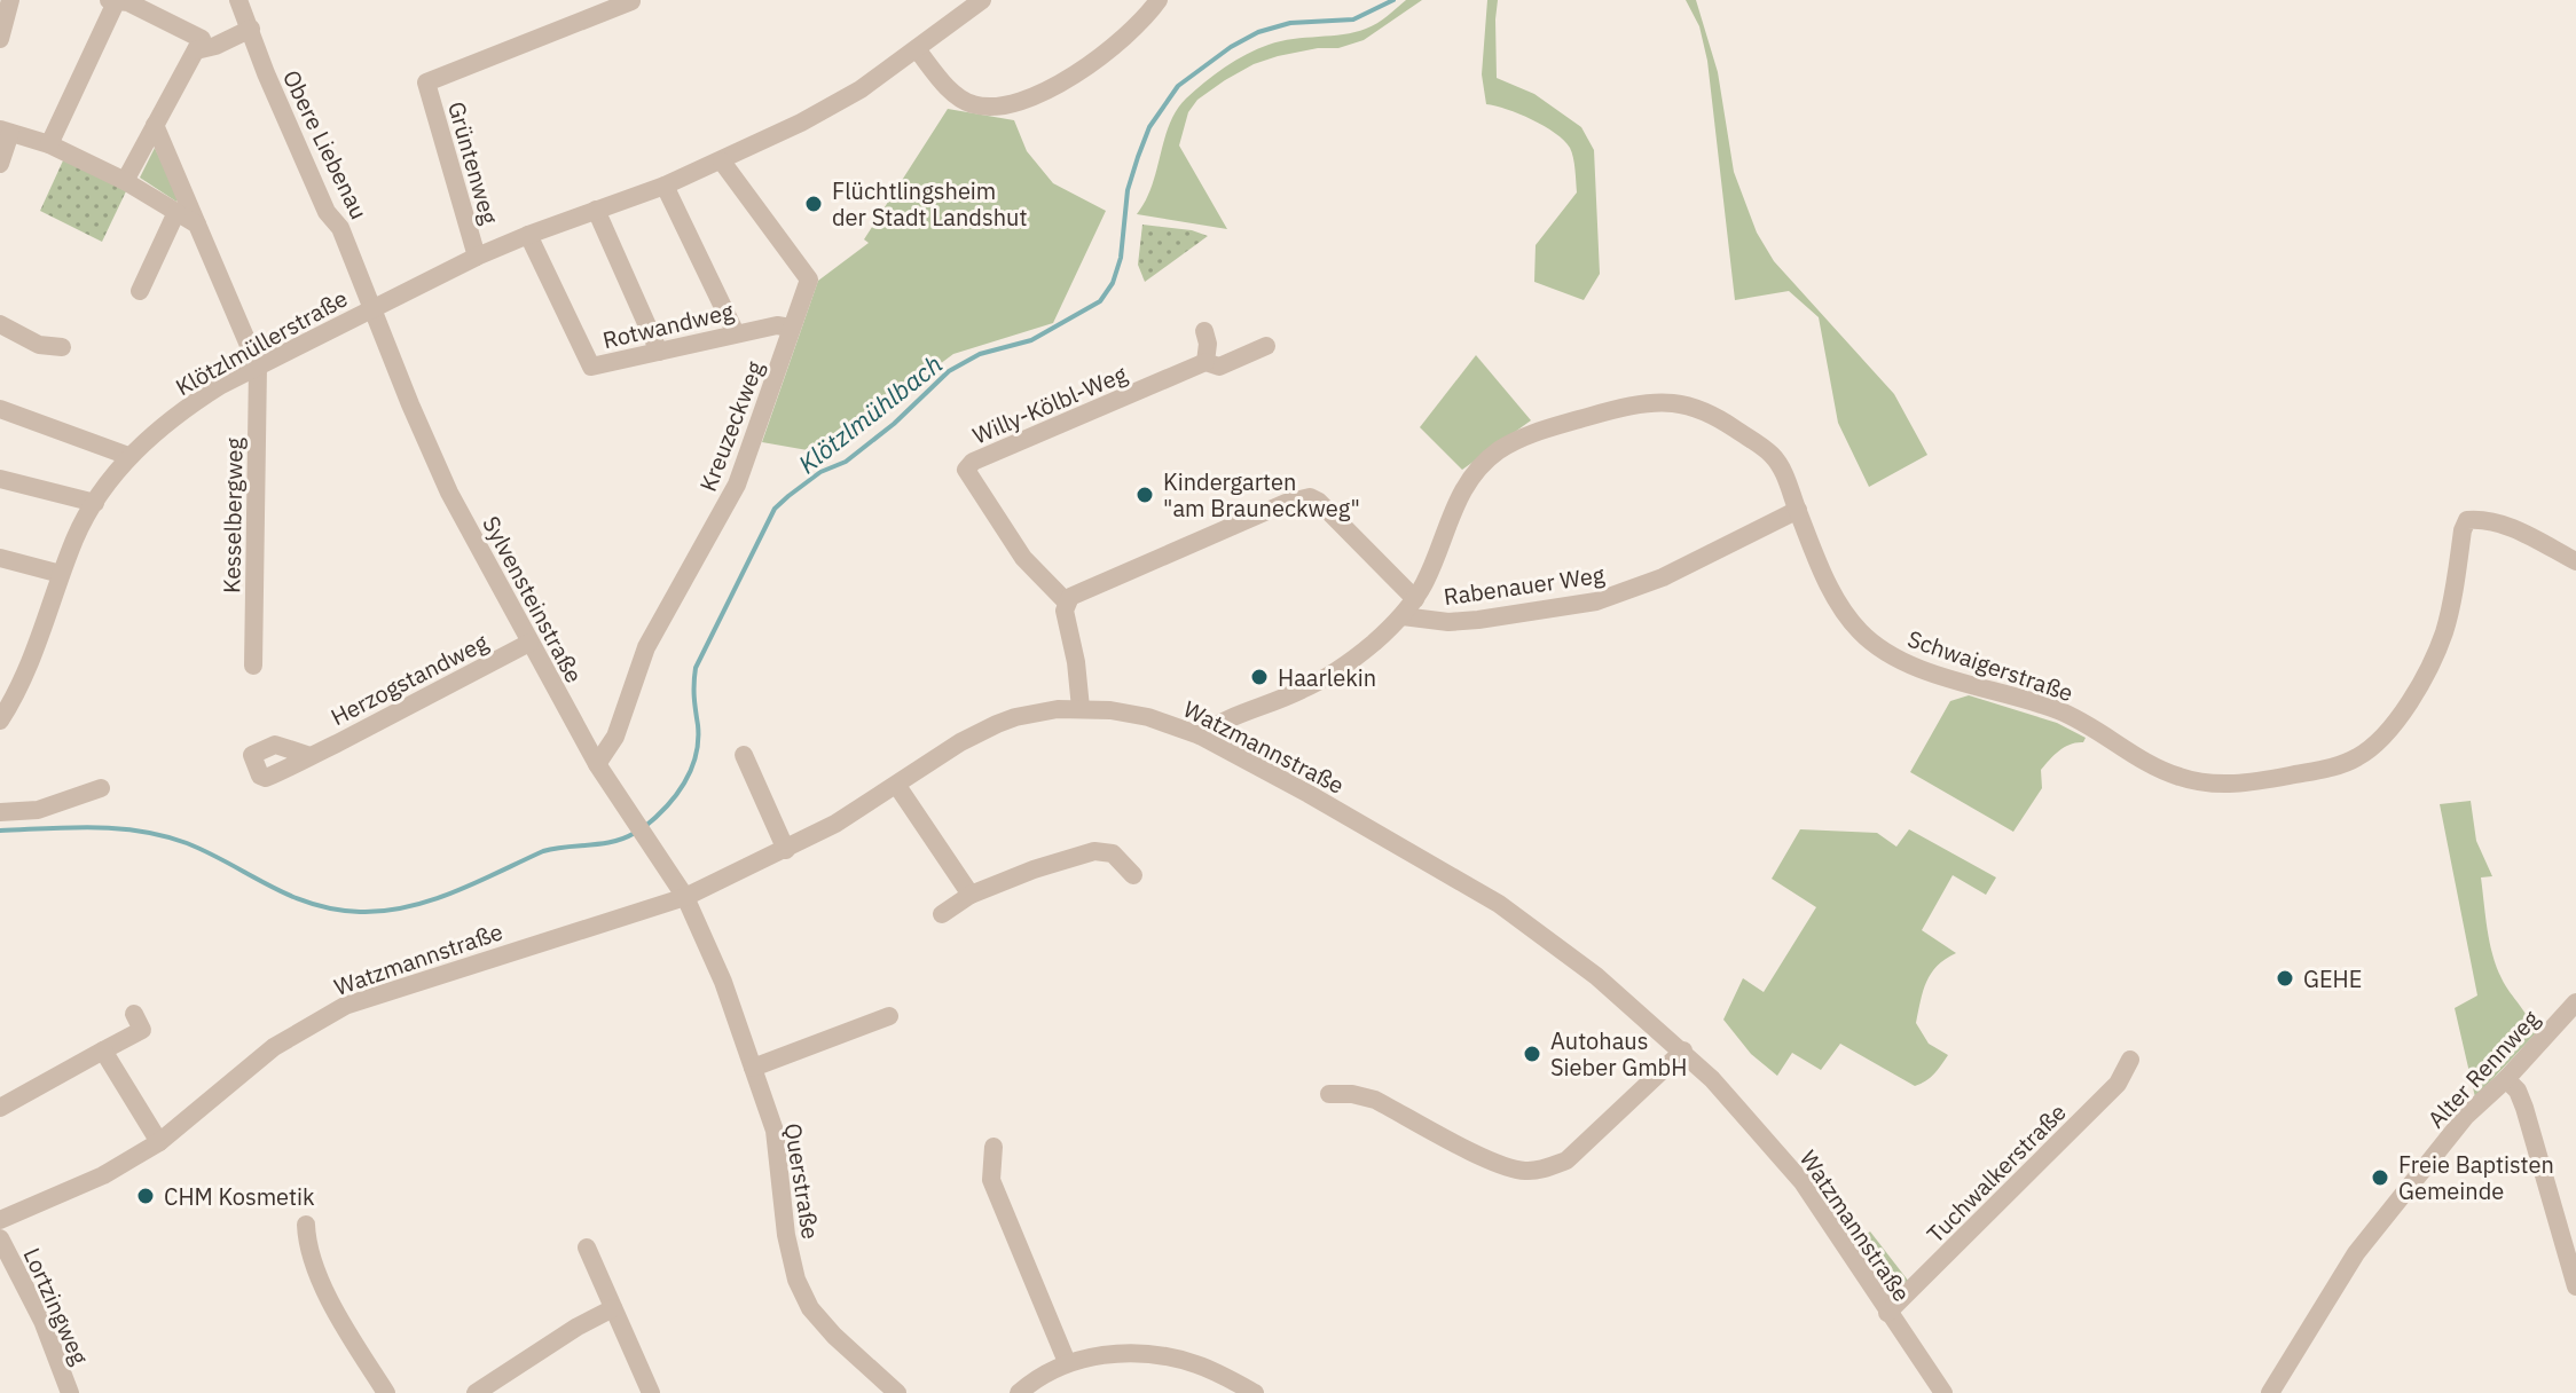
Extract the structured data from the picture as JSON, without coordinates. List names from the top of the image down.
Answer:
{
  "streets": {
    "street": [
      "Obere Liebenau",
      "Grüntenweg",
      "Rotwandweg",
      "Klötzlmüllerstraße",
      "Willy-Kölbl-Weg",
      "Kreuzeckweg",
      "Kesselbergweg",
      "Rabenauer Weg",
      "Sylvensteinstraße",
      "Schwaigerstraße",
      "Herzogstandweg",
      "Watzmannstraße",
      "Alter Rennweg",
      "Tuchwalkerstraße",
      "Querstraße",
      "Lortzingweg"
    ]
  },
  "crossings": [
    ["Obere Liebenau", "Klötzlmüllerstraße"],
    ["Obere Liebenau", "Sylvensteinstraße"],
    ["Grüntenweg", "Klötzlmüllerstraße"],
    ["Rotwandweg", "Klötzlmüllerstraße"],
    ["Rotwandweg", "Kreuzeckweg"],
    ["Klötzlmüllerstraße", "Kreuzeckweg"],
    ["Klötzlmüllerstraße", "Kesselbergweg"],
    ["Klötzlmüllerstraße", "Sylvensteinstraße"],
    ["Kreuzeckweg", "Sylvensteinstraße"],
    ["Rabenauer Weg", "Schwaigerstraße"],
    ["Sylvensteinstraße", "Herzogstandweg"],
    ["Sylvensteinstraße", "Watzmannstraße"],
    ["Sylvensteinstraße", "Querstraße"],
    ["Schwaigerstraße", "Watzmannstraße"],
    ["Watzmannstraße", "Tuchwalkerstraße"],
    ["Watzmannstraße", "Querstraße"]
  ],
  "water": ["Klötzlmühlbach"],
  "places": [
    "Flüchtlingsheim der Stadt Landshut",
    "Kindergarten \"am Brauneckweg\"",
    "Haarlekin",
    "GEHE",
    "Autohaus Sieber GmbH",
    "Freie Baptisten Gemeinde",
    "CHM Kosmetik"
  ]
}
